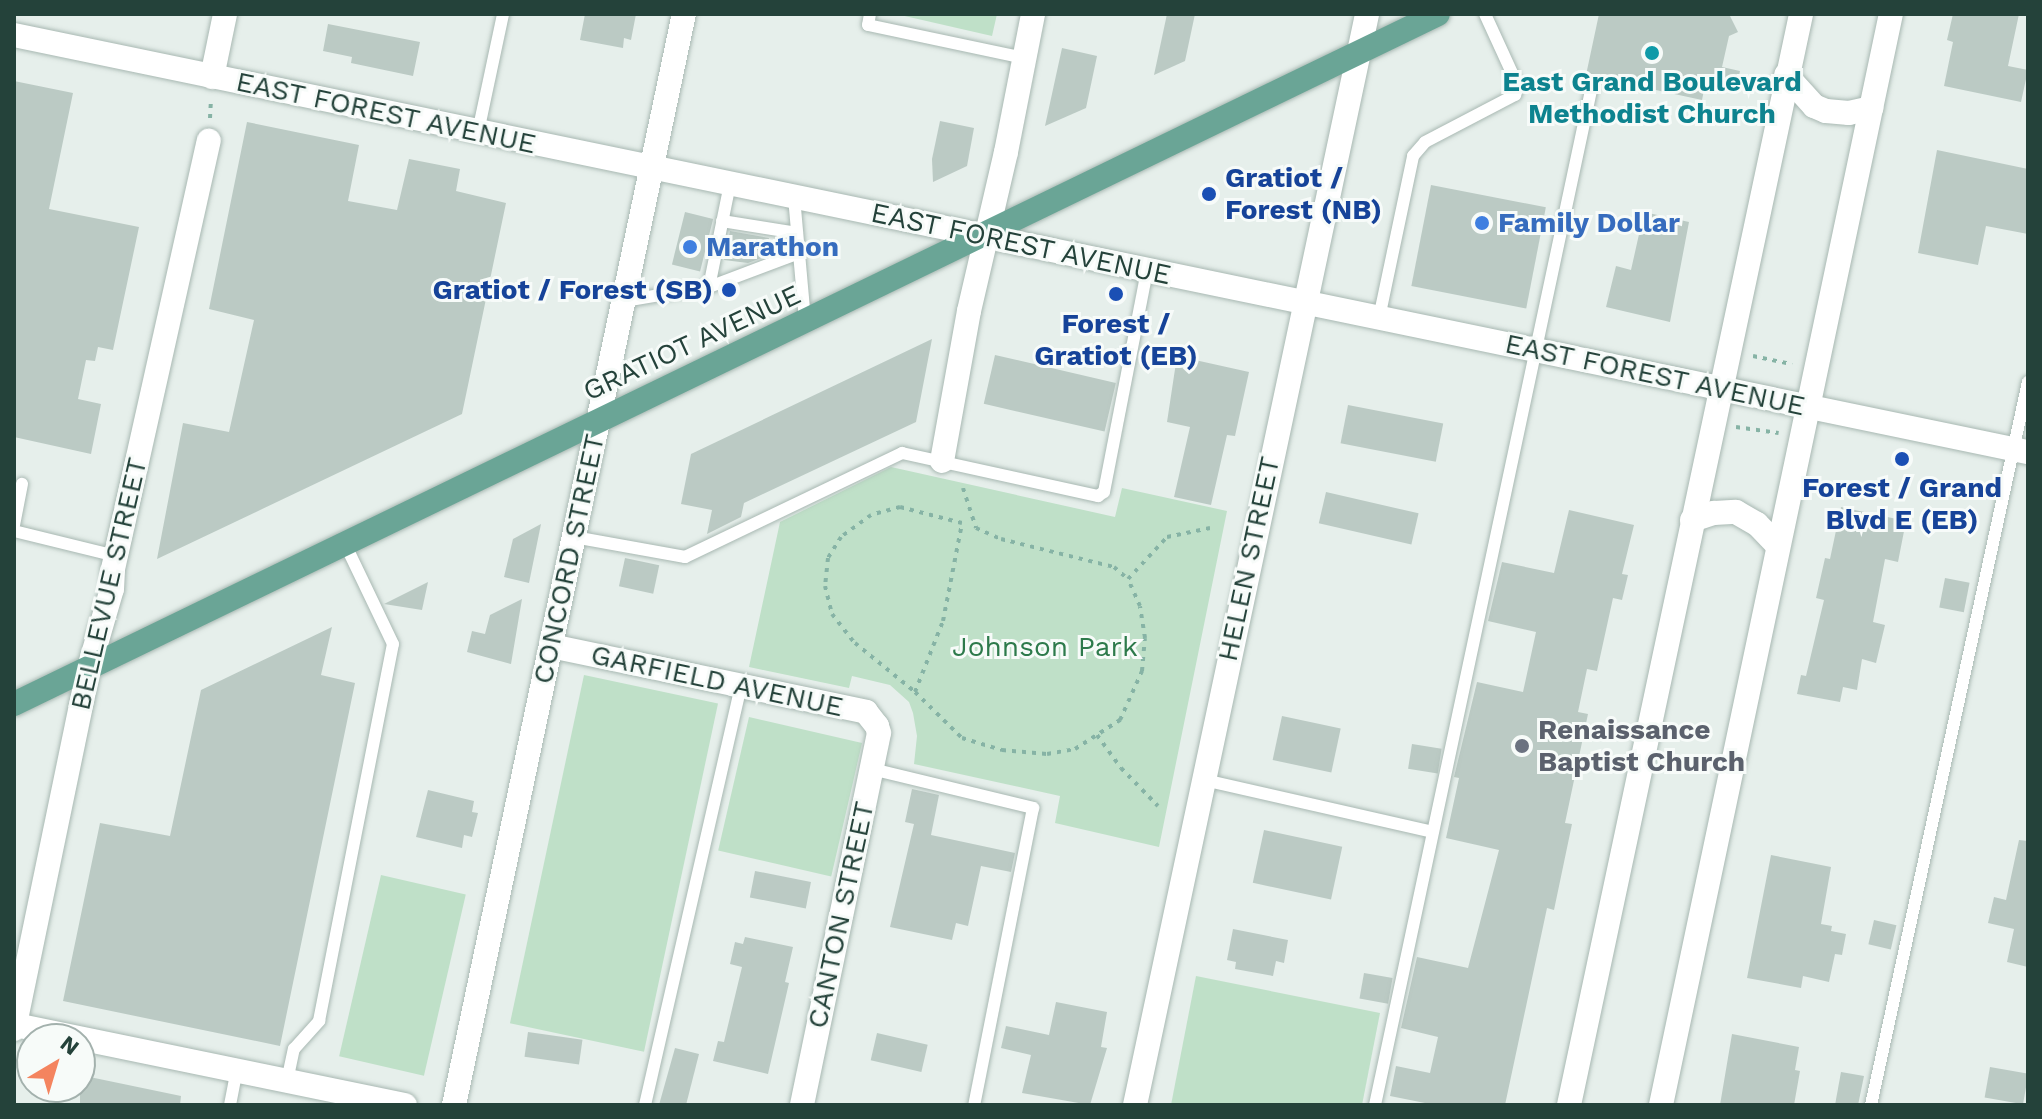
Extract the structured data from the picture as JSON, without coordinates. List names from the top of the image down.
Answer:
{
  "streets": {
    "main road": ["GRATIOT AVENUE"],
    "street": [
      "EAST FOREST AVENUE",
      "CONCORD STREET",
      "HELEN STREET",
      "BELLEVUE STREET",
      "GARFIELD AVENUE",
      "CANTON STREET"
    ]
  },
  "crossings": [
    ["EAST FOREST AVENUE", "GRATIOT AVENUE"],
    ["EAST FOREST AVENUE", "CONCORD STREET"],
    ["EAST FOREST AVENUE", "HELEN STREET"],
    ["GRATIOT AVENUE", "CONCORD STREET"],
    ["GRATIOT AVENUE", "HELEN STREET"],
    ["GRATIOT AVENUE", "BELLEVUE STREET"],
    ["CONCORD STREET", "GARFIELD AVENUE"],
    ["GARFIELD AVENUE", "CANTON STREET"]
  ],
  "parks": ["Johnson Park"],
  "places": [
    "East Grand Boulevard Methodist Church",
    "Gratiot / Forest (NB)",
    "Family Dollar",
    "Marathon",
    "Gratiot / Forest (SB)",
    "Forest / Gratiot (EB)",
    "Forest / Grand Blvd E (EB)",
    "Renaissance Baptist Church"
  ],
  "north": "top right"
}
